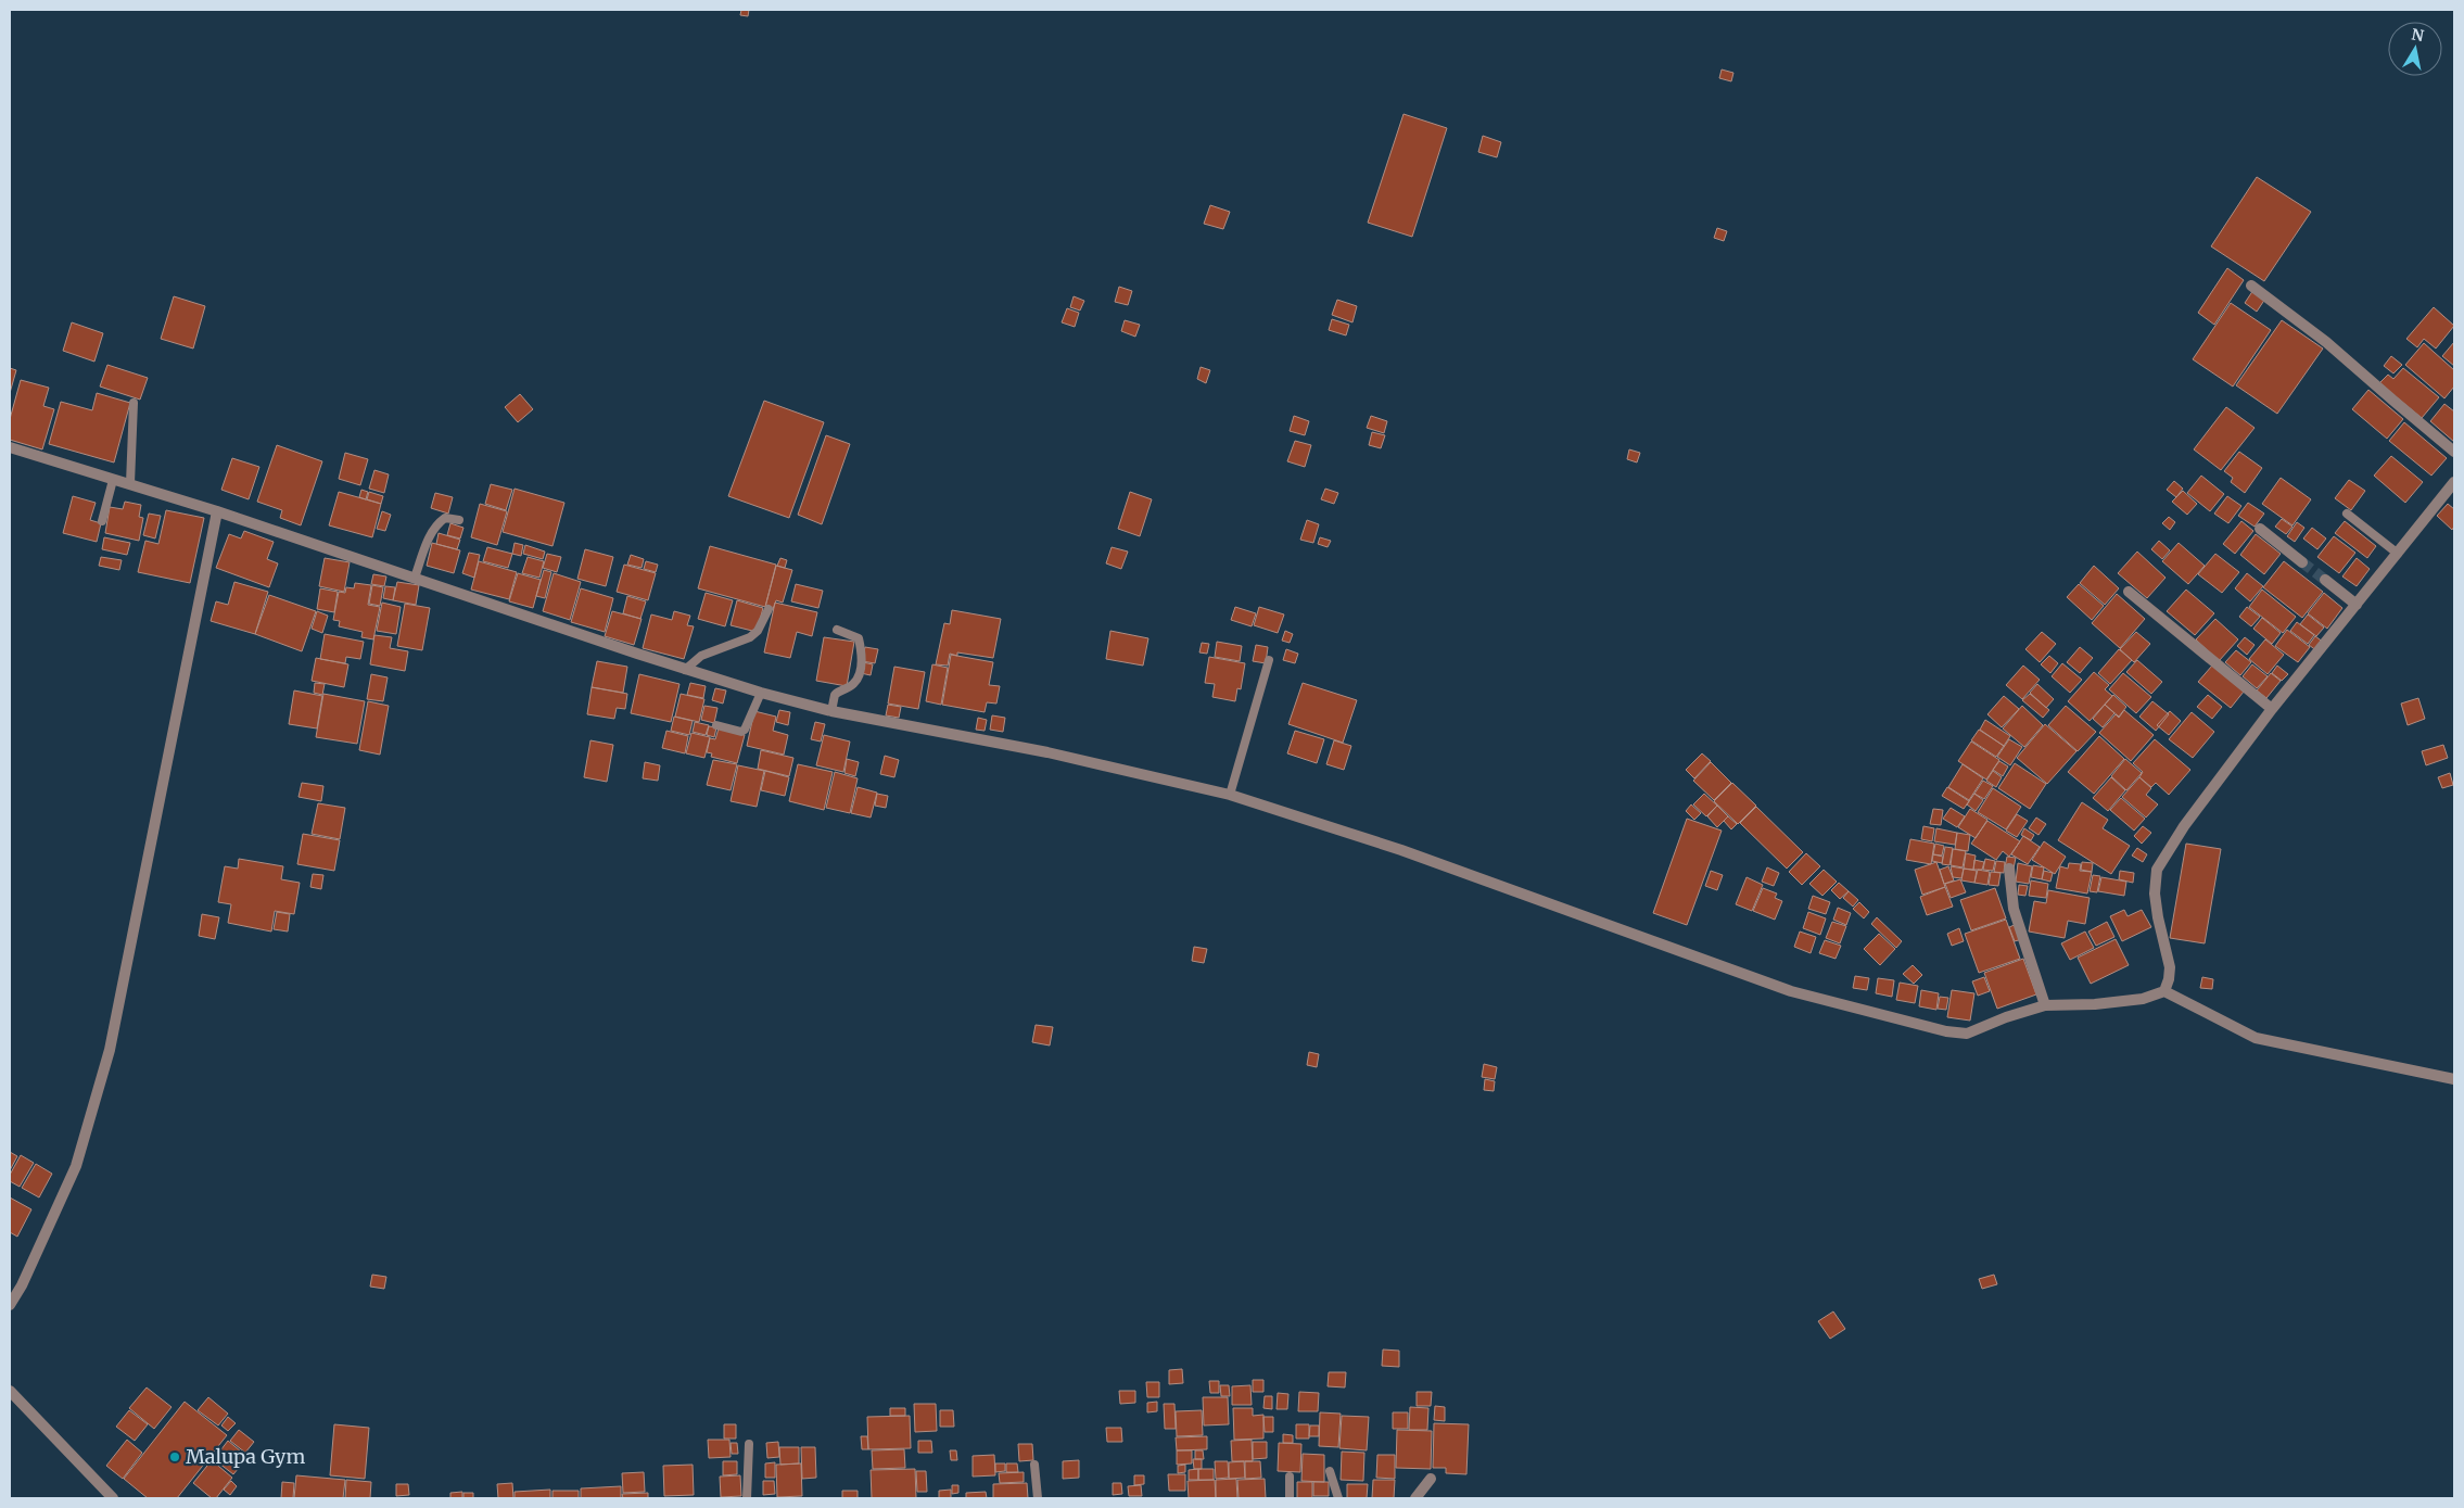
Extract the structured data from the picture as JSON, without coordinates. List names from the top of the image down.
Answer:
{
  "places": ["Malupa Gym"],
  "north": "top"
}
